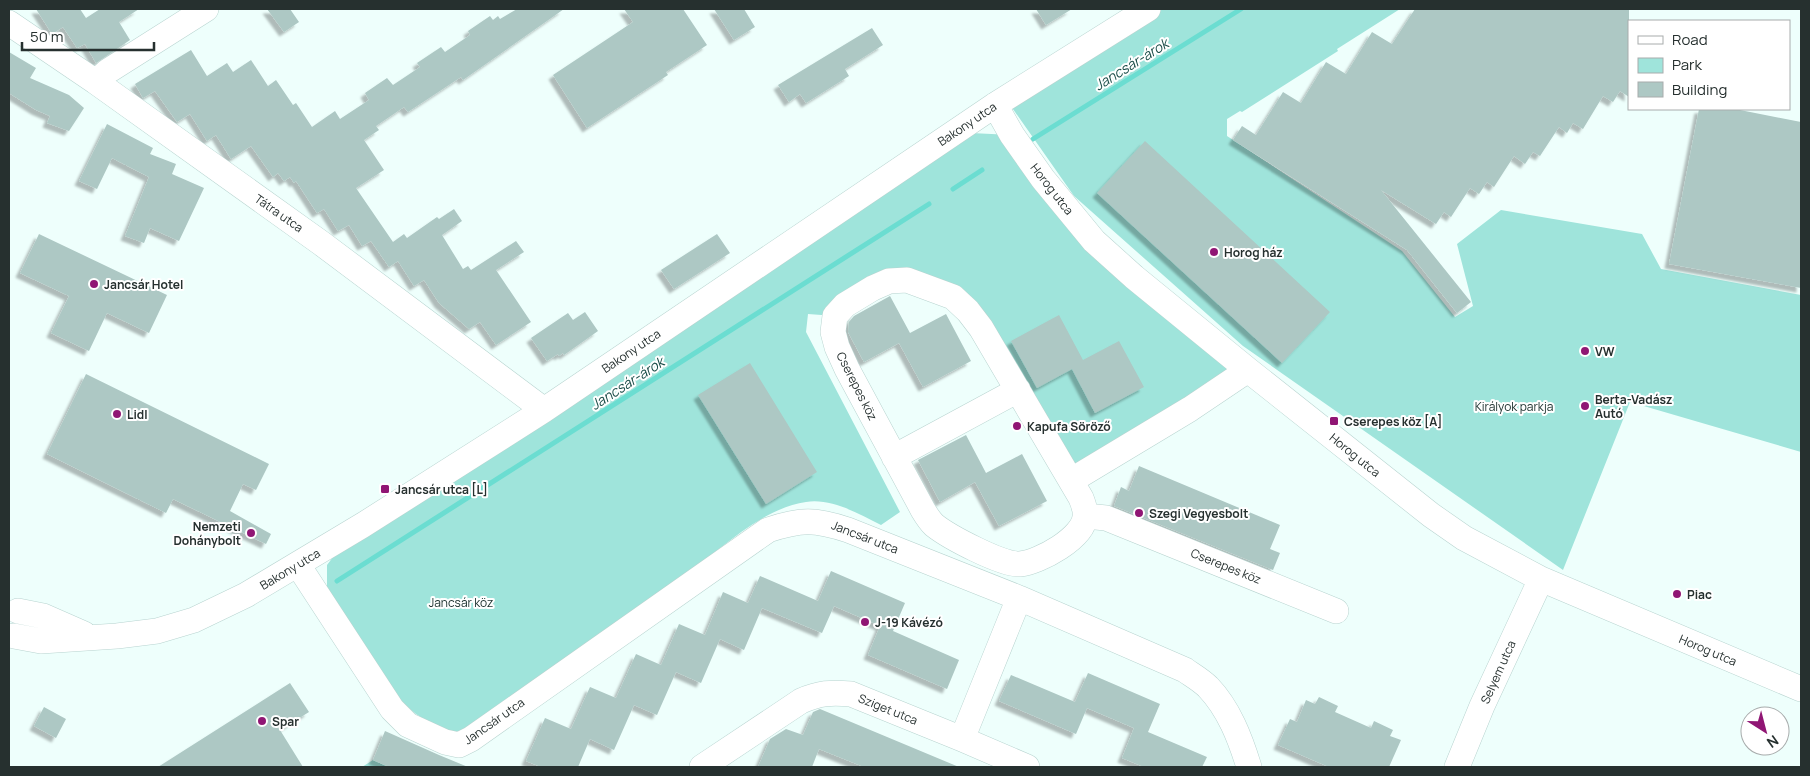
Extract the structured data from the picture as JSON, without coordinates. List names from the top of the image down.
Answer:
{
  "streets": {
    "street": [
      "Bakony utca",
      "Horog utca",
      "Tátra utca",
      "Cserepes köz",
      "Jancsár utca",
      "Selyem utca",
      "Sziget utca"
    ]
  },
  "crossings": [
    ["Bakony utca", "Horog utca"],
    ["Bakony utca", "Tátra utca"],
    ["Bakony utca", "Jancsár utca"],
    ["Horog utca", "Selyem utca"]
  ],
  "water": ["Jancsár-árok"],
  "parks": ["Királyok parkja", "Jancsár köz"],
  "places": {
    "other": [
      "Horog ház",
      "Jancsár Hotel",
      "VW",
      "Berta-Vadász Autó",
      "Lidl",
      "Kapufa Söröző",
      "Szegi Vegyesbolt",
      "Nemzeti Dohánybolt",
      "Piac",
      "J-19 Kávézó",
      "Spar"
    ],
    "transit": ["Cserepes köz [A]", "Jancsár utca [L]"]
  },
  "legend": ["Road", "Park", "Building"],
  "scale_bar": "50 m",
  "north": "bottom right"
}
